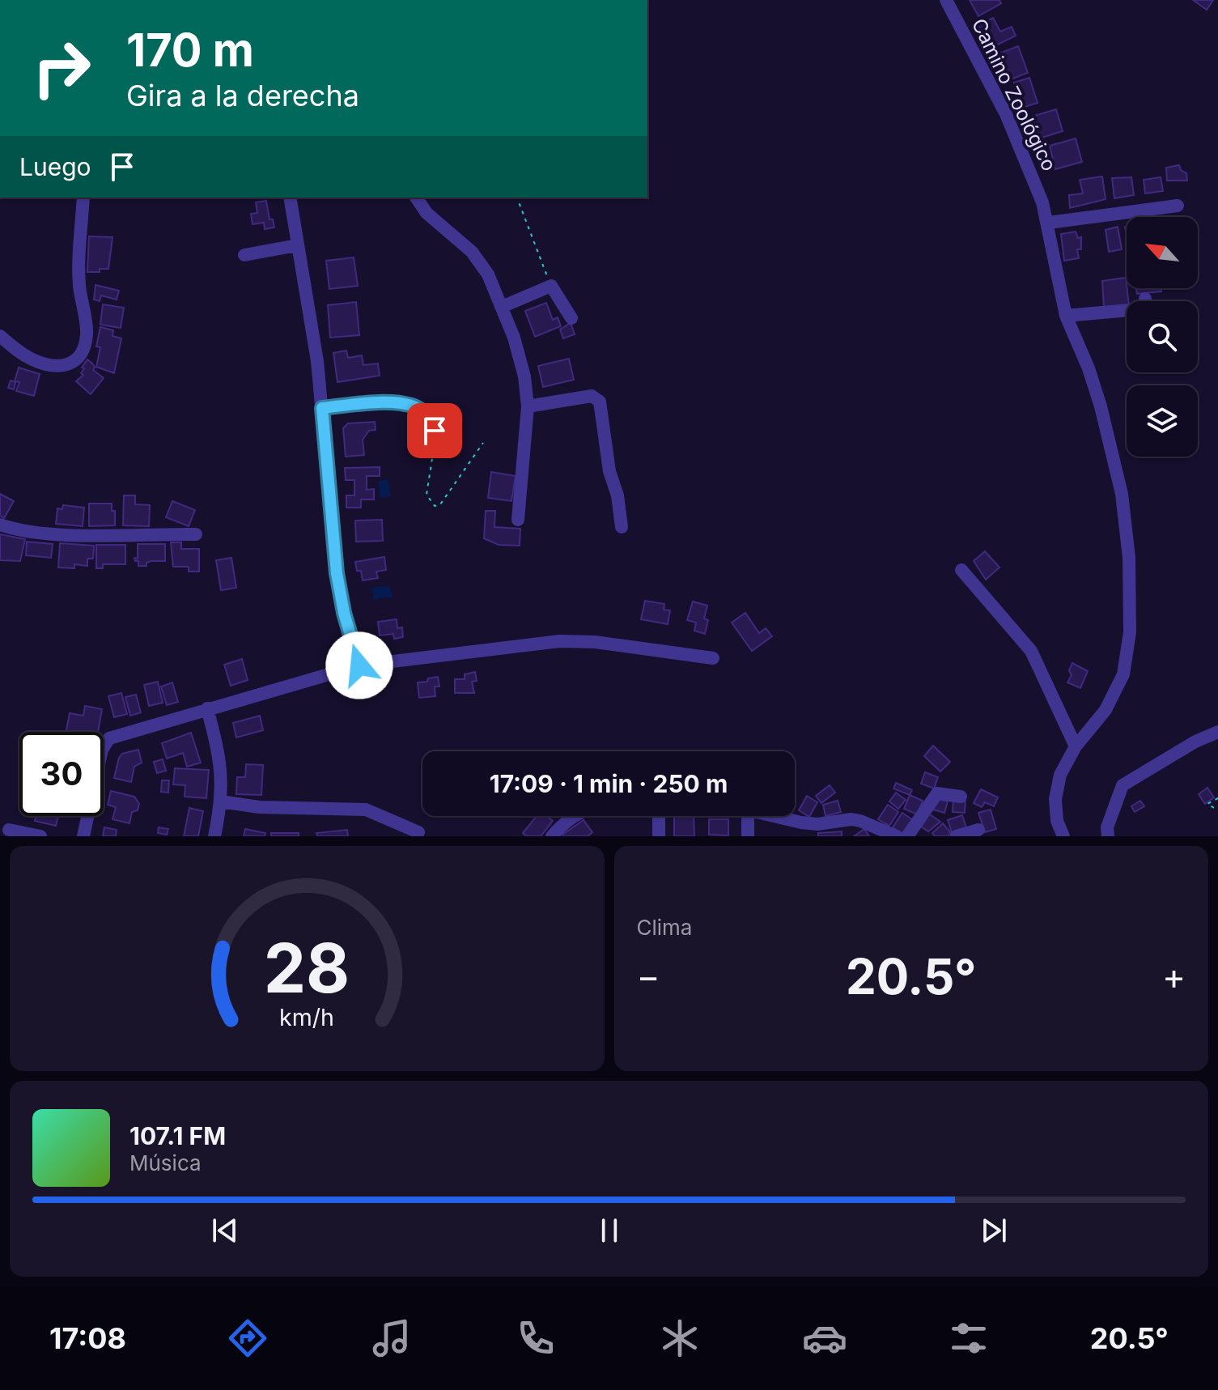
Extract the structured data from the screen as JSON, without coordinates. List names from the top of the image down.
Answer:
{
  "streets": {
    "street": ["Camino Zoológico"]
  },
  "north": "top left",
  "page": {
    "turn": ["170 m", "Gira a la derecha"],
    "then": "Luego",
    "limit": "30",
    "trip": "17:09 · 1 min · 250 m",
    "tile": "Clima",
    "heat": ["−", "20.5°", "+"],
    "song": ["107.1 FM", "Música"],
    "tabs": ["17:08", "20.5°"],
    "gauge": ["28", "km/h"]
  }
}
